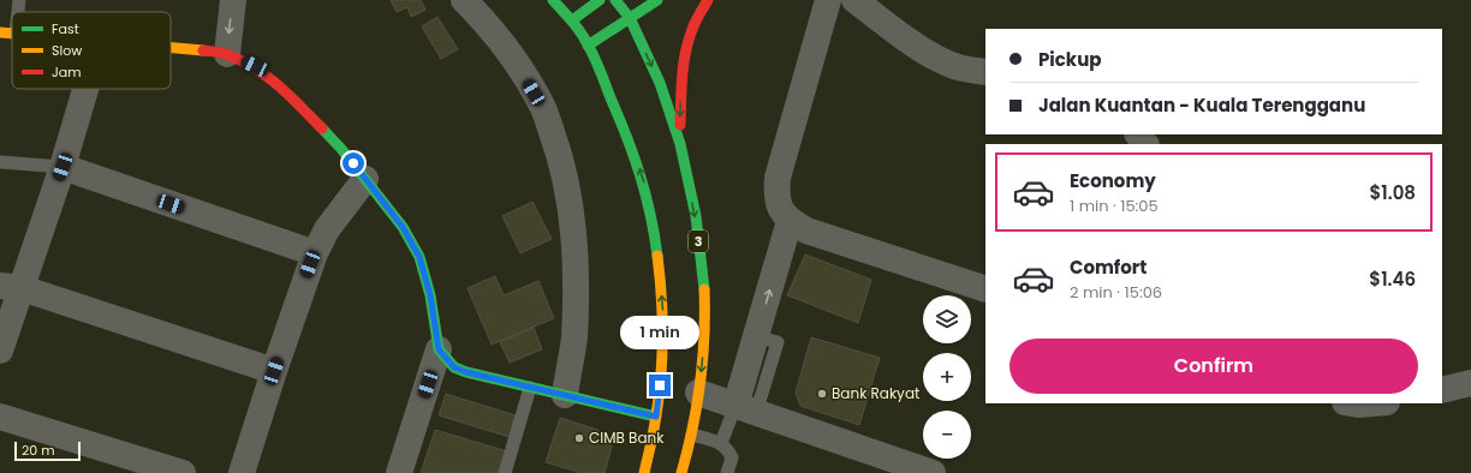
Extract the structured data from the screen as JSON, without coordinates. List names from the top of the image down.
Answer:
{
  "streets": {
    "main road": ["3"]
  },
  "places": ["Bank Rakyat", "CIMB Bank"],
  "legend": ["Fast", "Slow", "Jam"],
  "scale_bar": "20 m",
  "page": {
    "banner": ["Pickup", "Jalan Kuantan - Kuala Terengganu"],
    "list": [
      {
        "name": "Economy",
        "note": "1 min · 15:05",
        "value": "$1.08"
      },
      {
        "name": "Comfort",
        "note": "2 min · 15:06",
        "value": "$1.46"
      }
    ],
    "map_buttons": ["+", "−"],
    "bubble": "1 min",
    "buttons": "Confirm",
    "scale": "20 m"
  }
}
